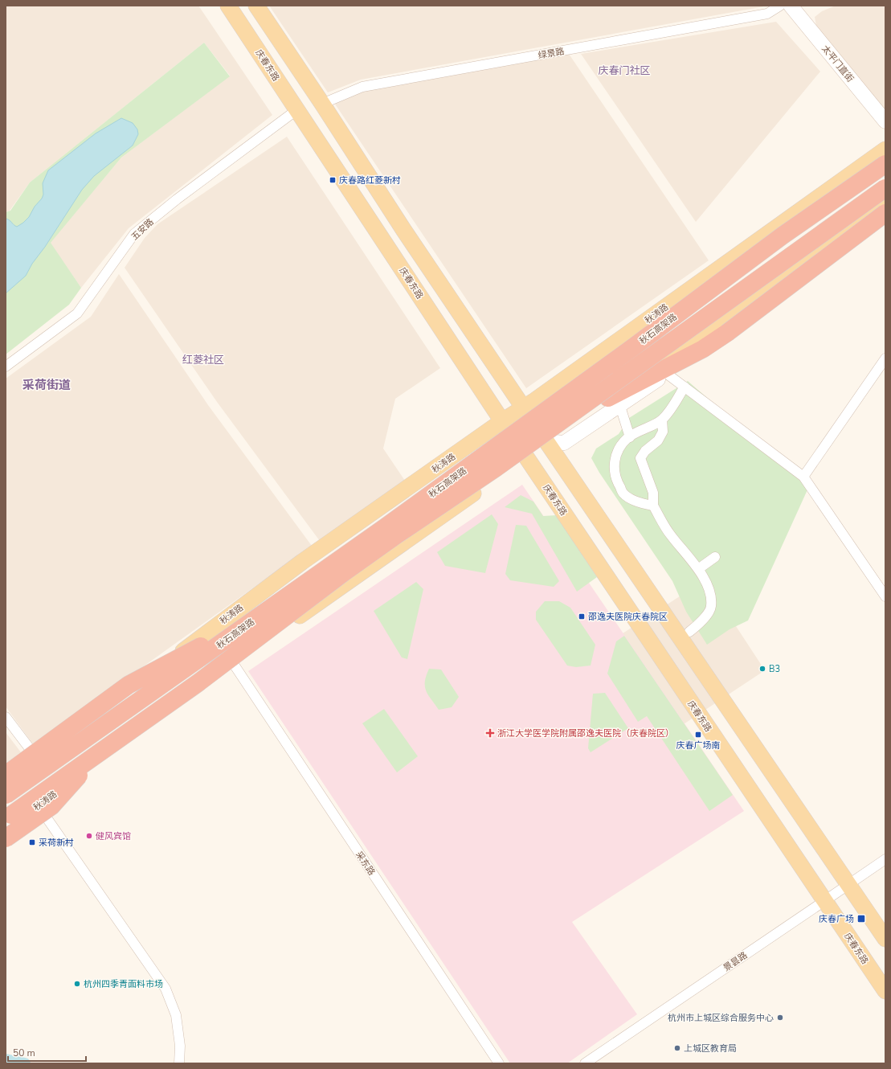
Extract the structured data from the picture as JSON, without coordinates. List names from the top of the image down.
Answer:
{
  "streets": {
    "highway": ["秋石高架路"],
    "main road": ["太平门直街", "庆春东路", "秋涛路"],
    "street": [
      "绿景路",
      "五安路",
      "采东路",
      "景昙路"
    ]
  },
  "crossings": [
    ["庆春东路", "五安路"],
    ["庆春东路", "秋涛路"],
    ["庆春东路", "景昙路"],
    ["秋涛路", "采东路"]
  ],
  "districts": ["庆春门社区", "红菱社区", "采荷街道"],
  "places": {
    "transit": [
      "庆春路红菱新村",
      "邵逸夫医院庆春院区",
      "庆春广场南",
      "采荷新村",
      "庆春广场"
    ],
    "other": [
      "B3",
      "健风宾馆",
      "杭州四季青面料市场",
      "杭州市上城区综合服务中心",
      "上城区教育局"
    ],
    "health": ["浙江大学医学院附属邵逸夫医院（庆春院区）"]
  },
  "scale_bar": "50 m"
}
